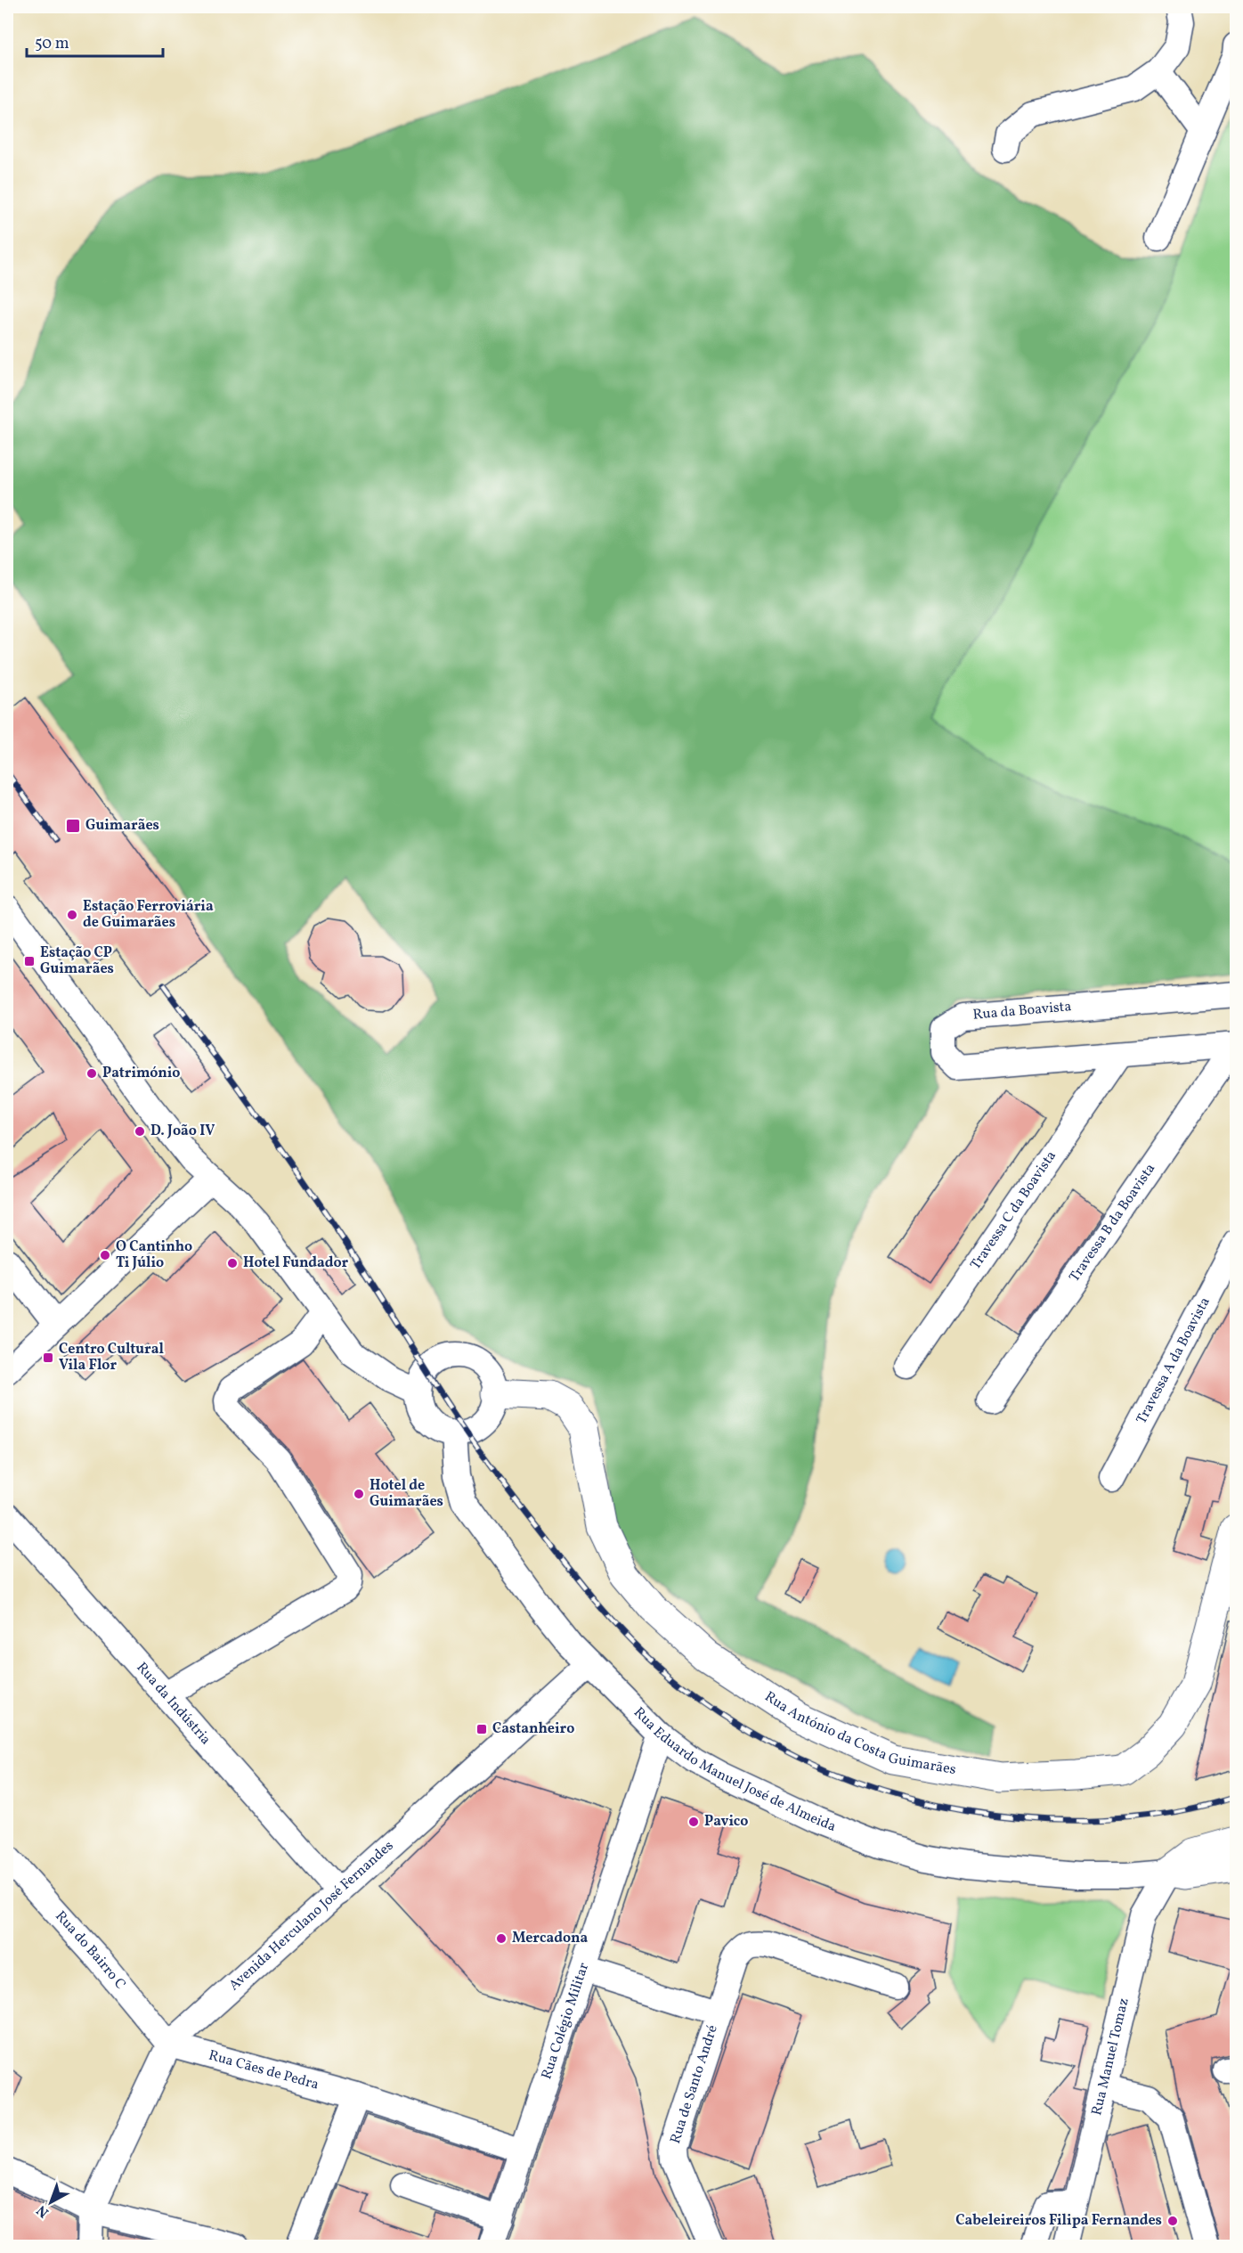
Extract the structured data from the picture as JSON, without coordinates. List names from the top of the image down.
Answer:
{
  "streets": {
    "main road": ["Rua António da Costa Guimarães"],
    "street": [
      "Rua da Boavista",
      "Travessa C da Boavista",
      "Travessa B da Boavista",
      "Travessa A da Boavista",
      "Rua da Indústria",
      "Rua Eduardo Manuel José de Almeida",
      "Avenida Herculano José Fernandes",
      "Rua do Bairro C",
      "Rua Colégio Militar",
      "Rua Manuel Tomaz",
      "Rua Cães de Pedra",
      "Rua de Santo André"
    ]
  },
  "crossings": [
    ["Rua da Boavista", "Travessa C da Boavista"],
    ["Rua da Boavista", "Travessa B da Boavista"],
    ["Rua da Indústria", "Avenida Herculano José Fernandes"],
    ["Rua António da Costa Guimarães", "Rua Eduardo Manuel José de Almeida"],
    ["Rua Eduardo Manuel José de Almeida", "Avenida Herculano José Fernandes"],
    ["Rua Eduardo Manuel José de Almeida", "Rua Colégio Militar"],
    ["Rua Eduardo Manuel José de Almeida", "Rua Manuel Tomaz"],
    ["Avenida Herculano José Fernandes", "Rua do Bairro C"],
    ["Avenida Herculano José Fernandes", "Rua Cães de Pedra"],
    ["Rua do Bairro C", "Rua Cães de Pedra"],
    ["Rua Colégio Militar", "Rua Cães de Pedra"],
    ["Rua Colégio Militar", "Rua de Santo André"]
  ],
  "places": {
    "transit": [
      "Guimarães",
      "Estação CP Guimarães",
      "Centro Cultural Vila Flor",
      "Castanheiro"
    ],
    "other": [
      "Estação Ferroviária de Guimarães",
      "Património",
      "D. João IV",
      "O Cantinho Ti Júlio",
      "Hotel Fundador",
      "Hotel de Guimarães",
      "Pavico",
      "Mercadona",
      "Cabeleireiros Filipa Fernandes"
    ]
  },
  "scale_bar": "50 m",
  "north": "bottom left"
}
